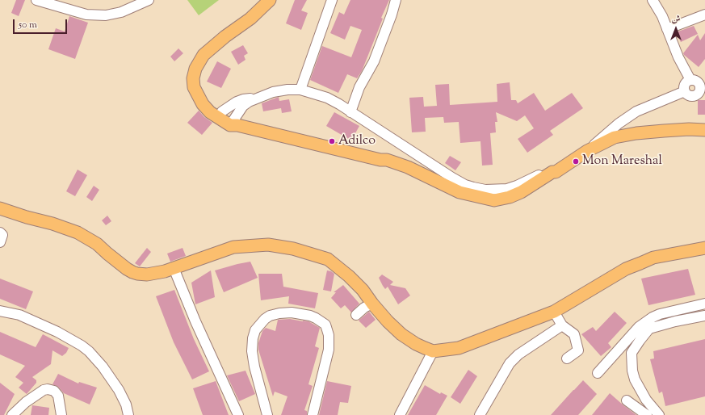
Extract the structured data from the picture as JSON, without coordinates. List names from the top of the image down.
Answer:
{
  "places": ["Adilco", "Mon Mareshal"],
  "scale_bar": "50 m",
  "north": "top"
}
